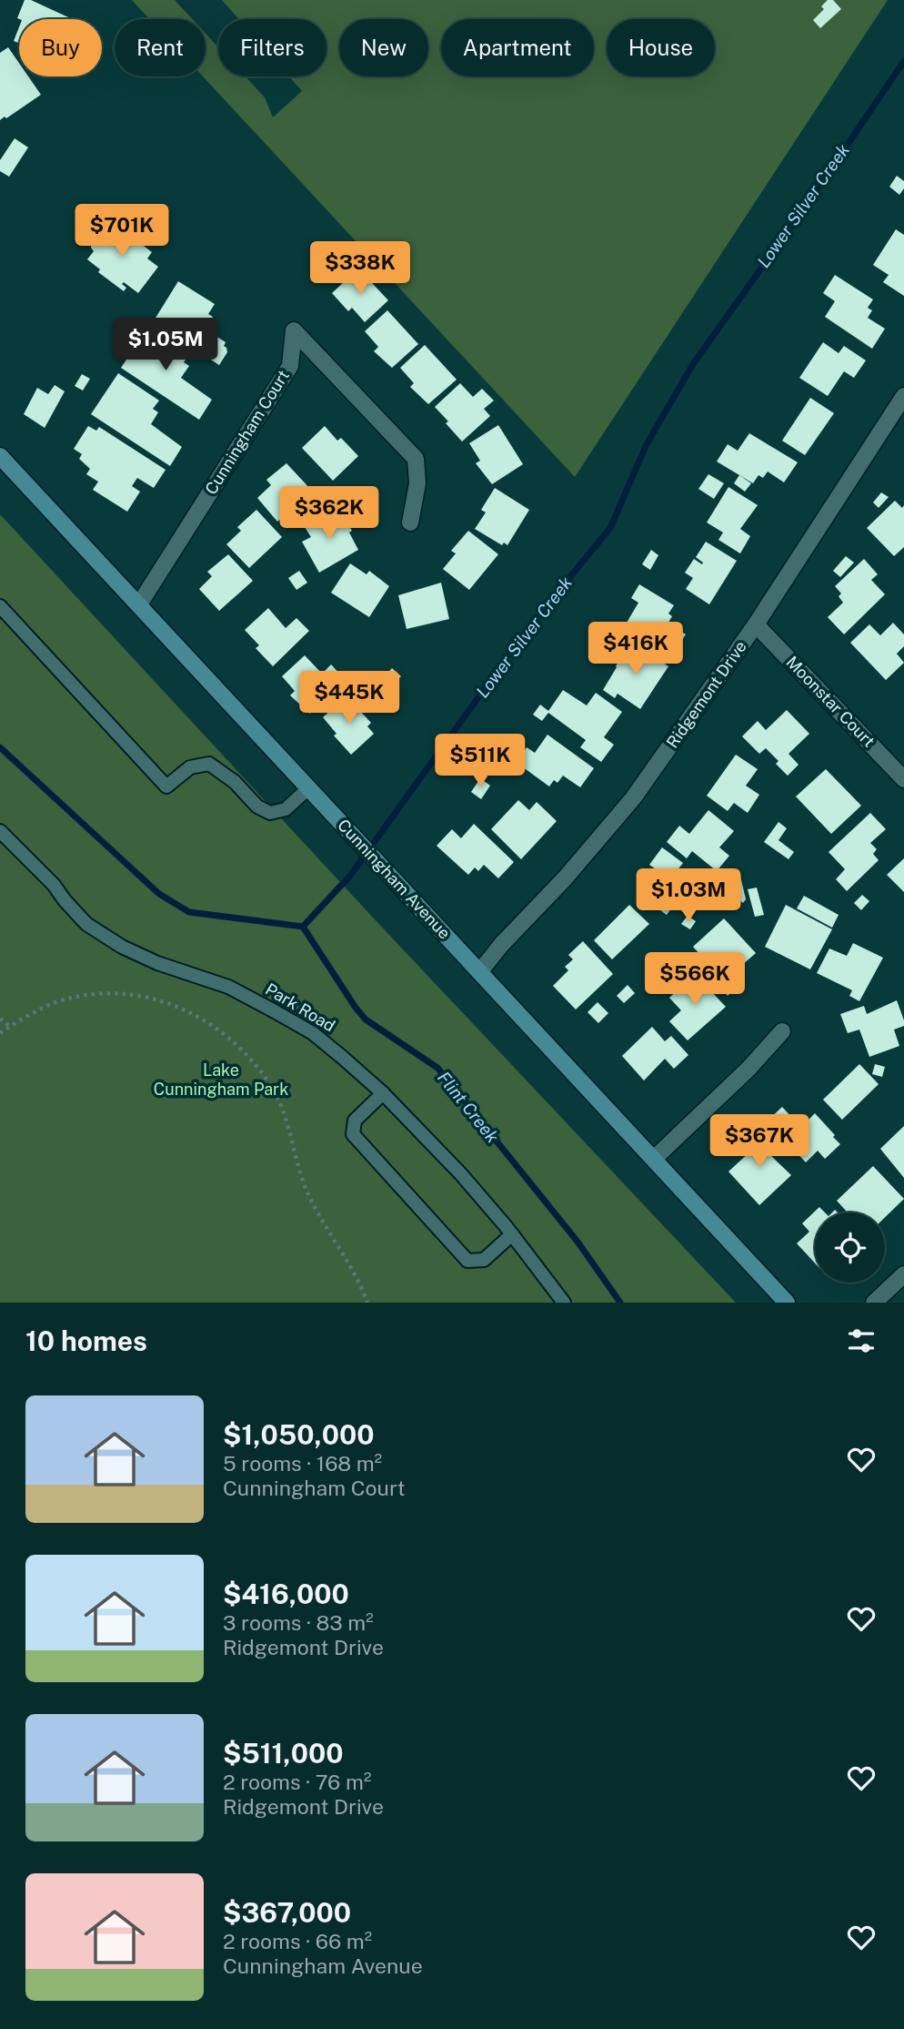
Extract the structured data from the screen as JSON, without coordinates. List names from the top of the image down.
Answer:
{
  "streets": {
    "street": [
      "Cunningham Court",
      "Ridgemont Drive",
      "Moonstar Court",
      "Cunningham Avenue"
    ],
    "lane": ["Park Road"]
  },
  "crossings": [
    ["Cunningham Court", "Cunningham Avenue"],
    ["Ridgemont Drive", "Moonstar Court"],
    ["Ridgemont Drive", "Cunningham Avenue"]
  ],
  "water": ["Lower Silver Creek", "Flint Creek"],
  "parks": ["Lake Cunningham Park"],
  "page": {
    "chip": [
      "Buy",
      "Rent",
      "Filters",
      "New",
      "Apartment",
      "House"
    ],
    "price": [
      "$701K",
      "$338K",
      "$1.05M",
      "$362K",
      "$416K",
      "$445K",
      "$511K",
      "$1.03M",
      "$566K",
      "$367K"
    ],
    "heading": "10 homes",
    "list": [
      {
        "name": "$1,050,000",
        "note": "5 rooms · 168 m² · Cunningham Court"
      },
      {
        "name": "$416,000",
        "note": "3 rooms · 83 m² · Ridgemont Drive"
      },
      {
        "name": "$511,000",
        "note": "2 rooms · 76 m² · Ridgemont Drive"
      },
      {
        "name": "$367,000",
        "note": "2 rooms · 66 m² · Cunningham Avenue"
      }
    ]
  }
}
